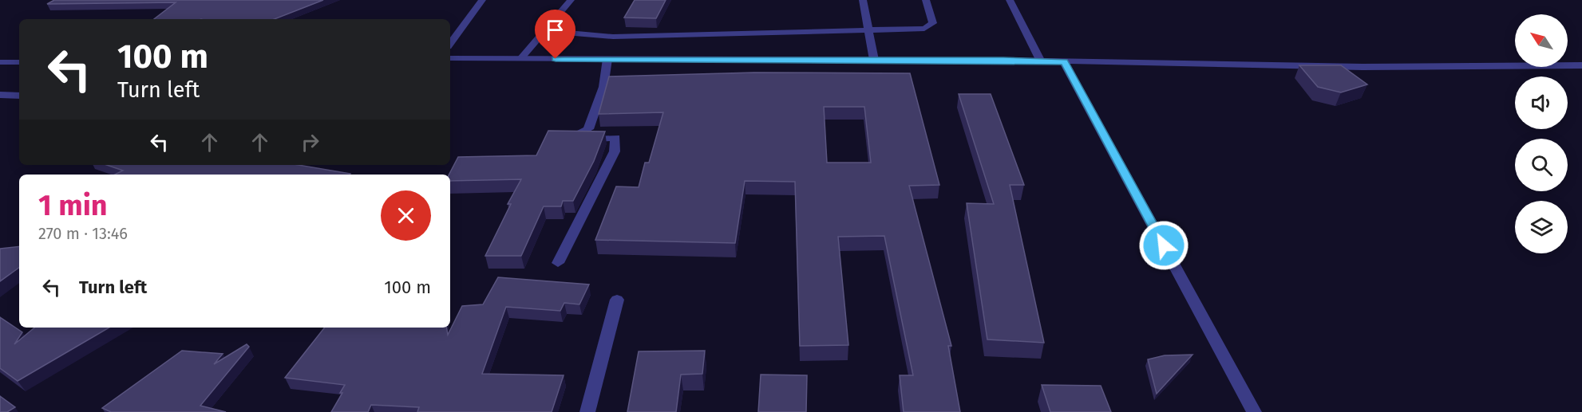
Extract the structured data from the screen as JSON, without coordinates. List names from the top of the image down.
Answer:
{
  "north": "top left",
  "page": {
    "turn": ["100 m", "Turn left"],
    "heading": ["1 min", "270 m · 13:46"],
    "list": [
      {
        "name": "Turn left",
        "value": "100 m"
      }
    ]
  }
}
